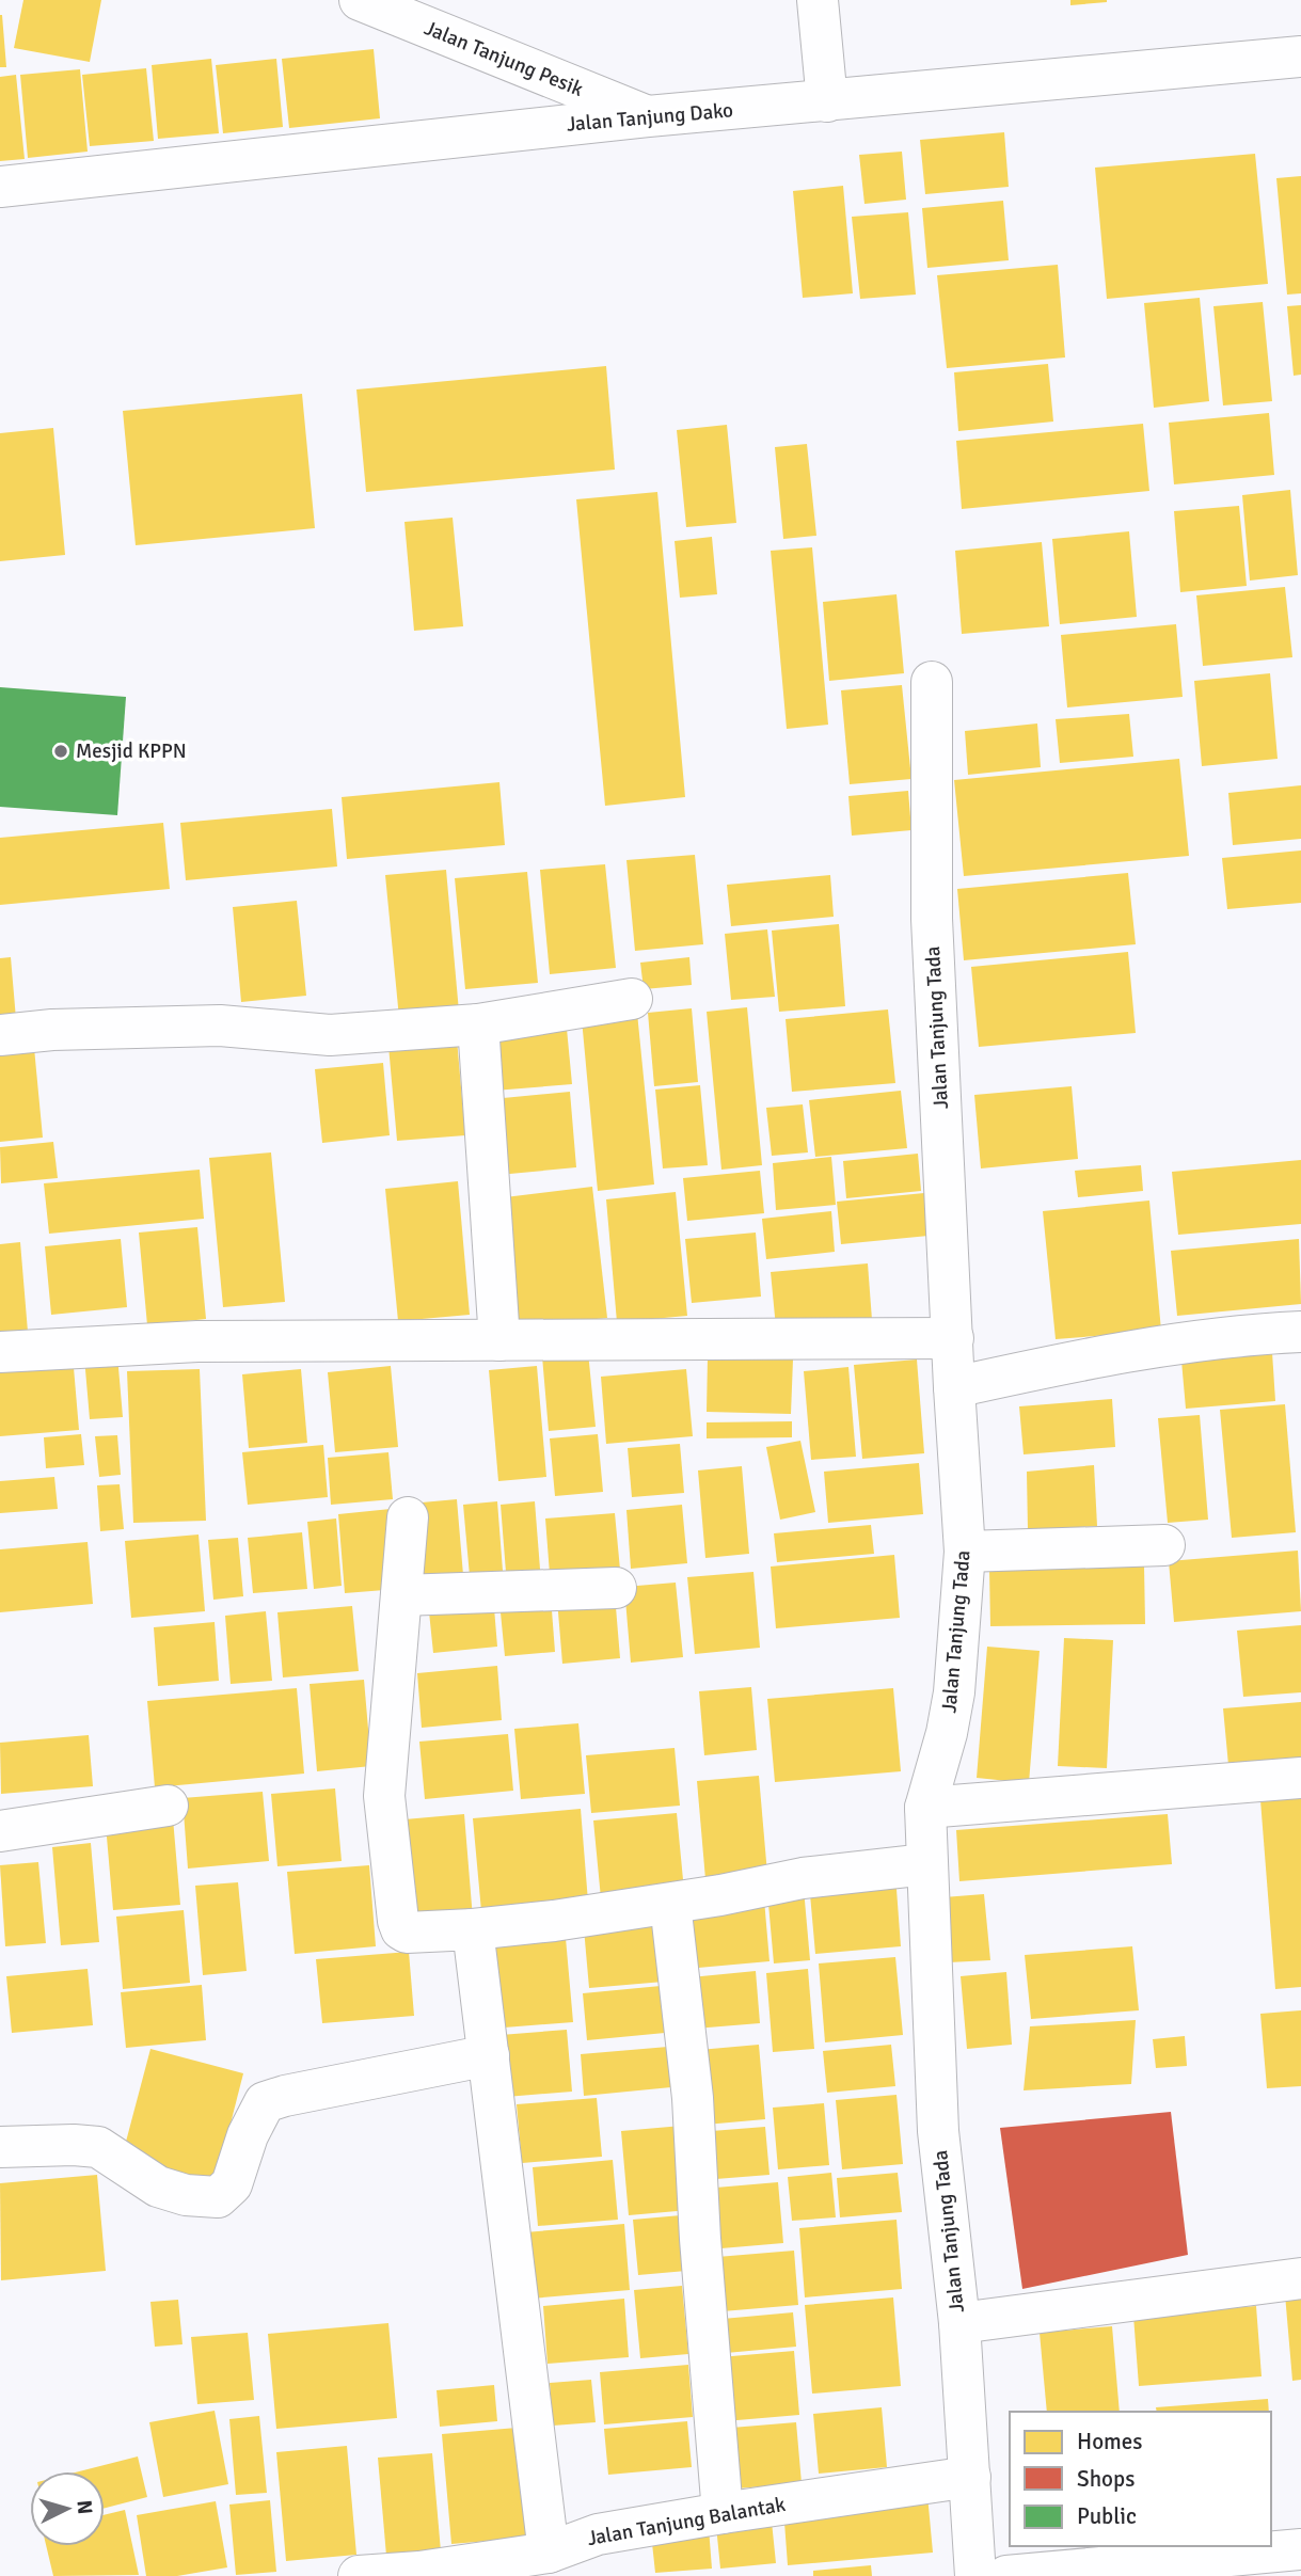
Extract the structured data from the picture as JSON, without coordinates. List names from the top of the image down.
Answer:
{
  "streets": {
    "street": [
      "Jalan Tanjung Pesik",
      "Jalan Tanjung Dako",
      "Jalan Tanjung Tada",
      "Jalan Tanjung Balantak"
    ]
  },
  "crossings": [
    ["Jalan Tanjung Pesik", "Jalan Tanjung Dako"],
    ["Jalan Tanjung Tada", "Jalan Tanjung Balantak"]
  ],
  "places": ["Mesjid KPPN"],
  "legend": ["Homes", "Shops", "Public"],
  "north": "right"
}
